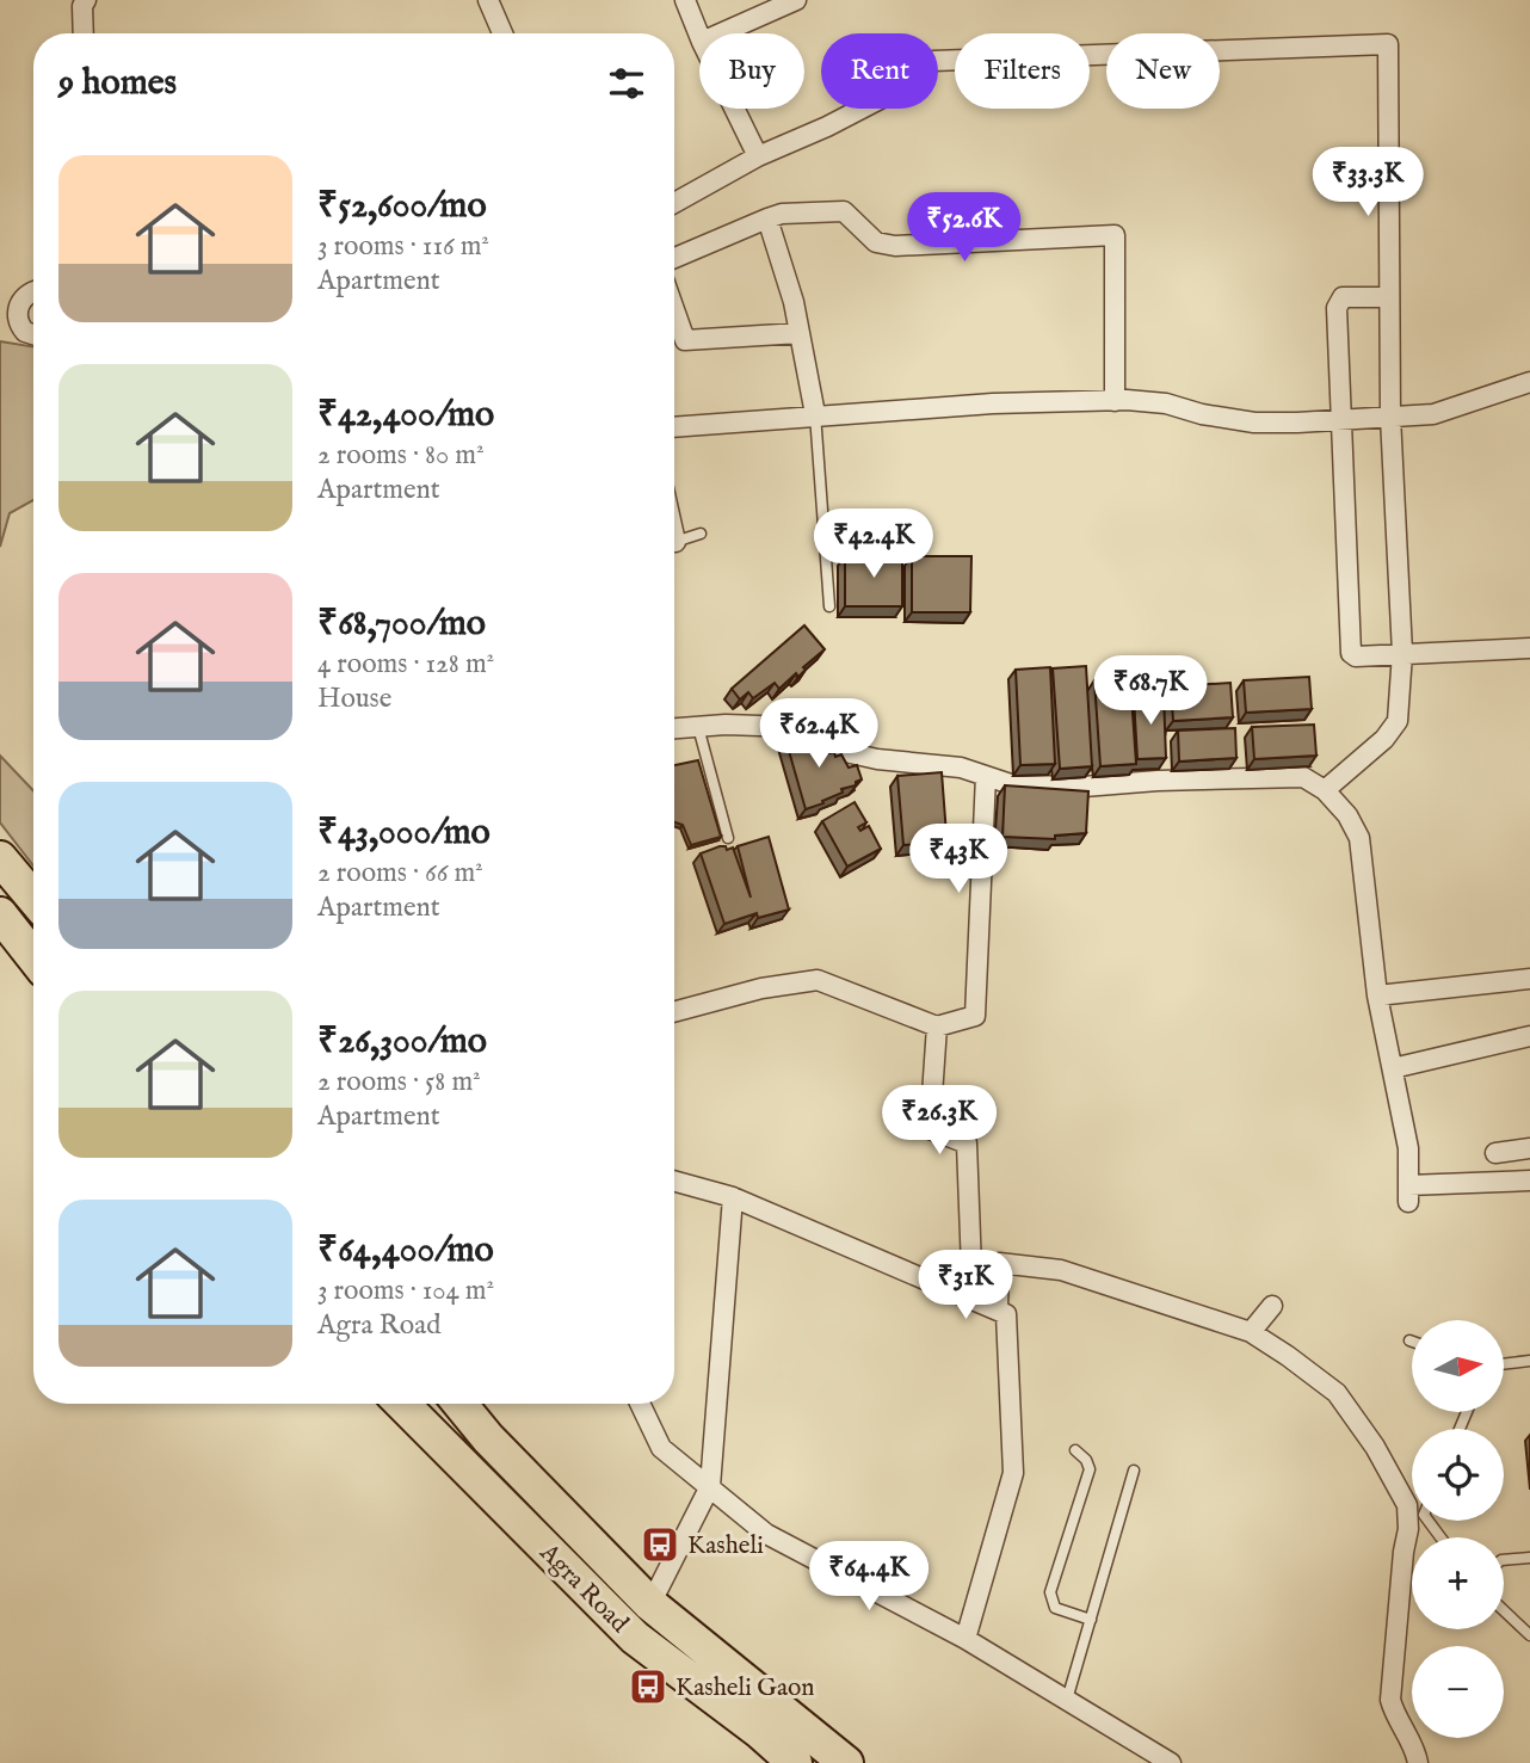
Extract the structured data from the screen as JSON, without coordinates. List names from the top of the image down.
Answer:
{
  "streets": {
    "highway": ["Agra Road"]
  },
  "places": {
    "bus stop": ["Kasheli", "Kasheli Gaon"]
  },
  "north": "right",
  "page": {
    "chip": [
      "Buy",
      "Rent",
      "Filters",
      "New"
    ],
    "heading": "9 homes",
    "list": [
      {
        "name": "₹52,600/mo",
        "note": "3 rooms · 116 m² · Apartment"
      },
      {
        "name": "₹42,400/mo",
        "note": "2 rooms · 80 m² · Apartment"
      },
      {
        "name": "₹68,700/mo",
        "note": "4 rooms · 128 m² · House"
      },
      {
        "name": "₹43,000/mo",
        "note": "2 rooms · 66 m² · Apartment"
      },
      {
        "name": "₹26,300/mo",
        "note": "2 rooms · 58 m² · Apartment"
      },
      {
        "name": "₹64,400/mo",
        "note": "3 rooms · 104 m² · Agra Road"
      }
    ],
    "price": [
      "₹33.3K",
      "₹52.6K",
      "₹42.4K",
      "₹68.7K",
      "₹62.4K",
      "₹43K",
      "₹26.3K",
      "₹31K",
      "₹64.4K"
    ],
    "map_buttons": ["+", "−"]
  }
}
